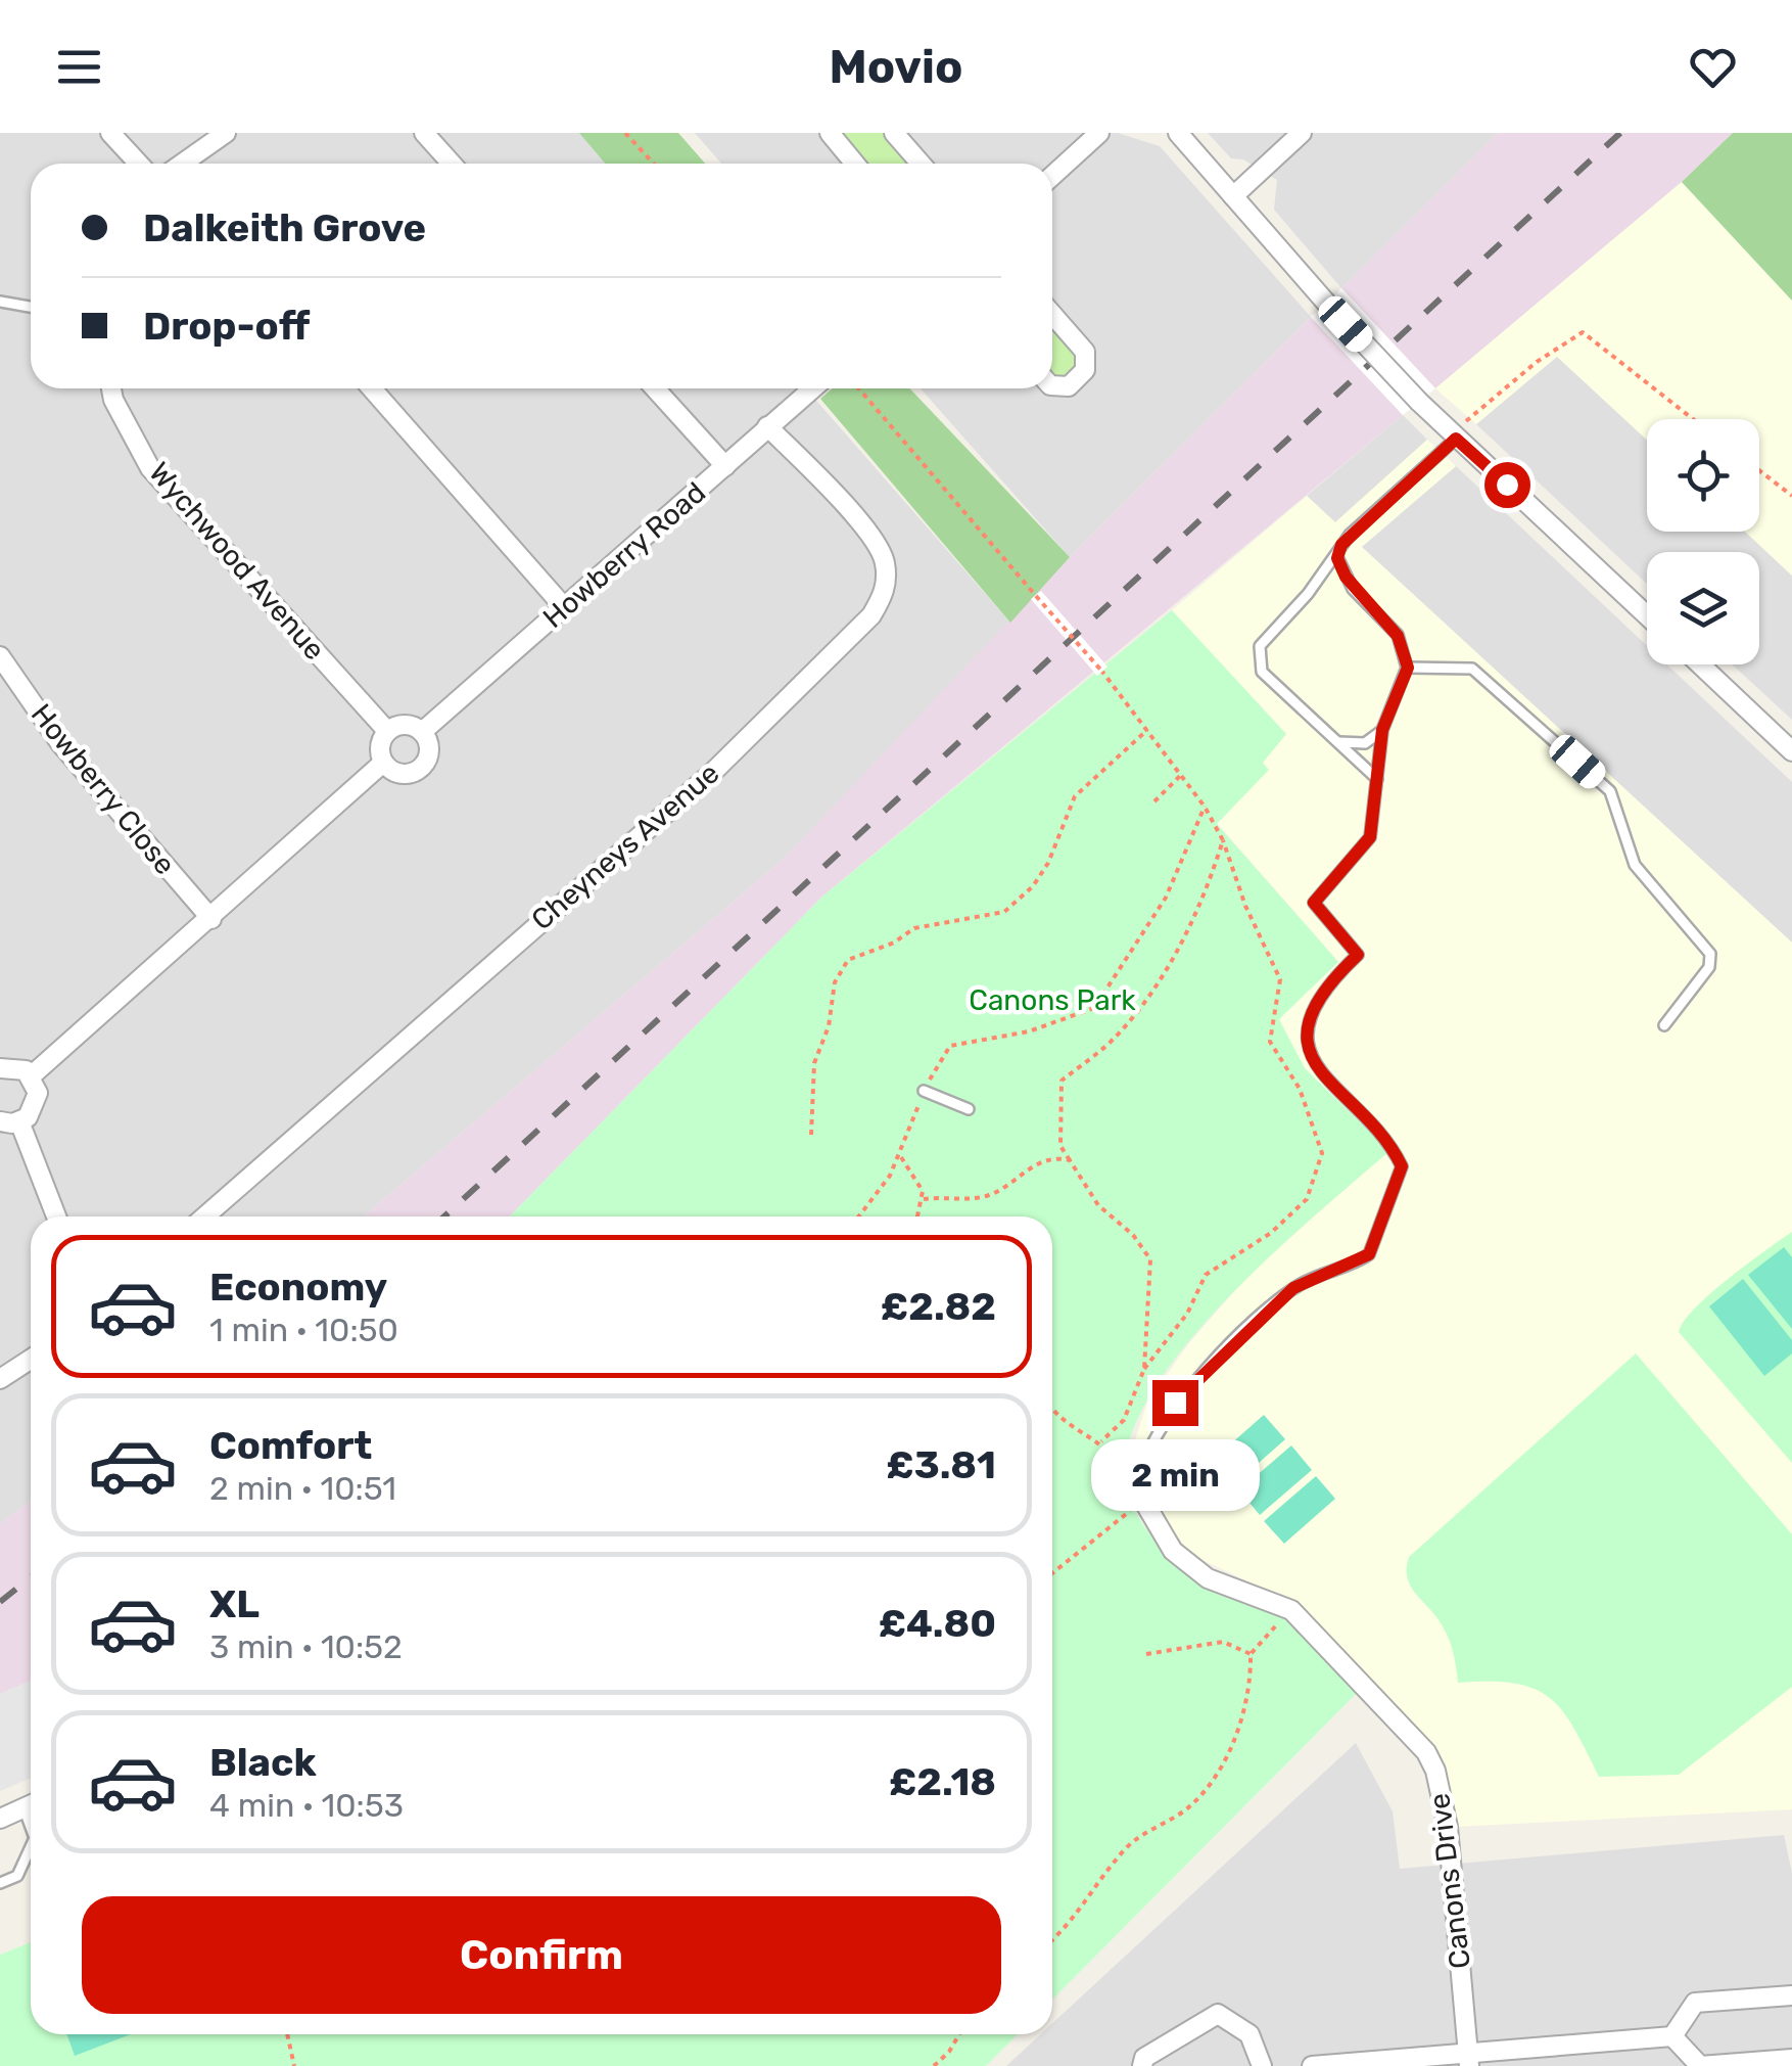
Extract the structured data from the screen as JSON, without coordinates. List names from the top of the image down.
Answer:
{
  "streets": {
    "street": [
      "Howberry Road",
      "Wychwood Avenue",
      "Howberry Close",
      "Cheyneys Avenue",
      "Canons Drive"
    ]
  },
  "crossings": [
    ["Howberry Road", "Wychwood Avenue"],
    ["Howberry Road", "Cheyneys Avenue"]
  ],
  "parks": ["Canons Park"],
  "page": {
    "header": "Movio",
    "banner": ["Dalkeith Grove", "Drop-off"],
    "list": [
      {
        "name": "Economy",
        "note": "1 min · 10:50",
        "value": "£2.82"
      },
      {
        "name": "Comfort",
        "note": "2 min · 10:51",
        "value": "£3.81"
      },
      {
        "name": "XL",
        "note": "3 min · 10:52",
        "value": "£4.80"
      },
      {
        "name": "Black",
        "note": "4 min · 10:53",
        "value": "£2.18"
      }
    ],
    "bubble": "2 min",
    "buttons": "Confirm"
  }
}
